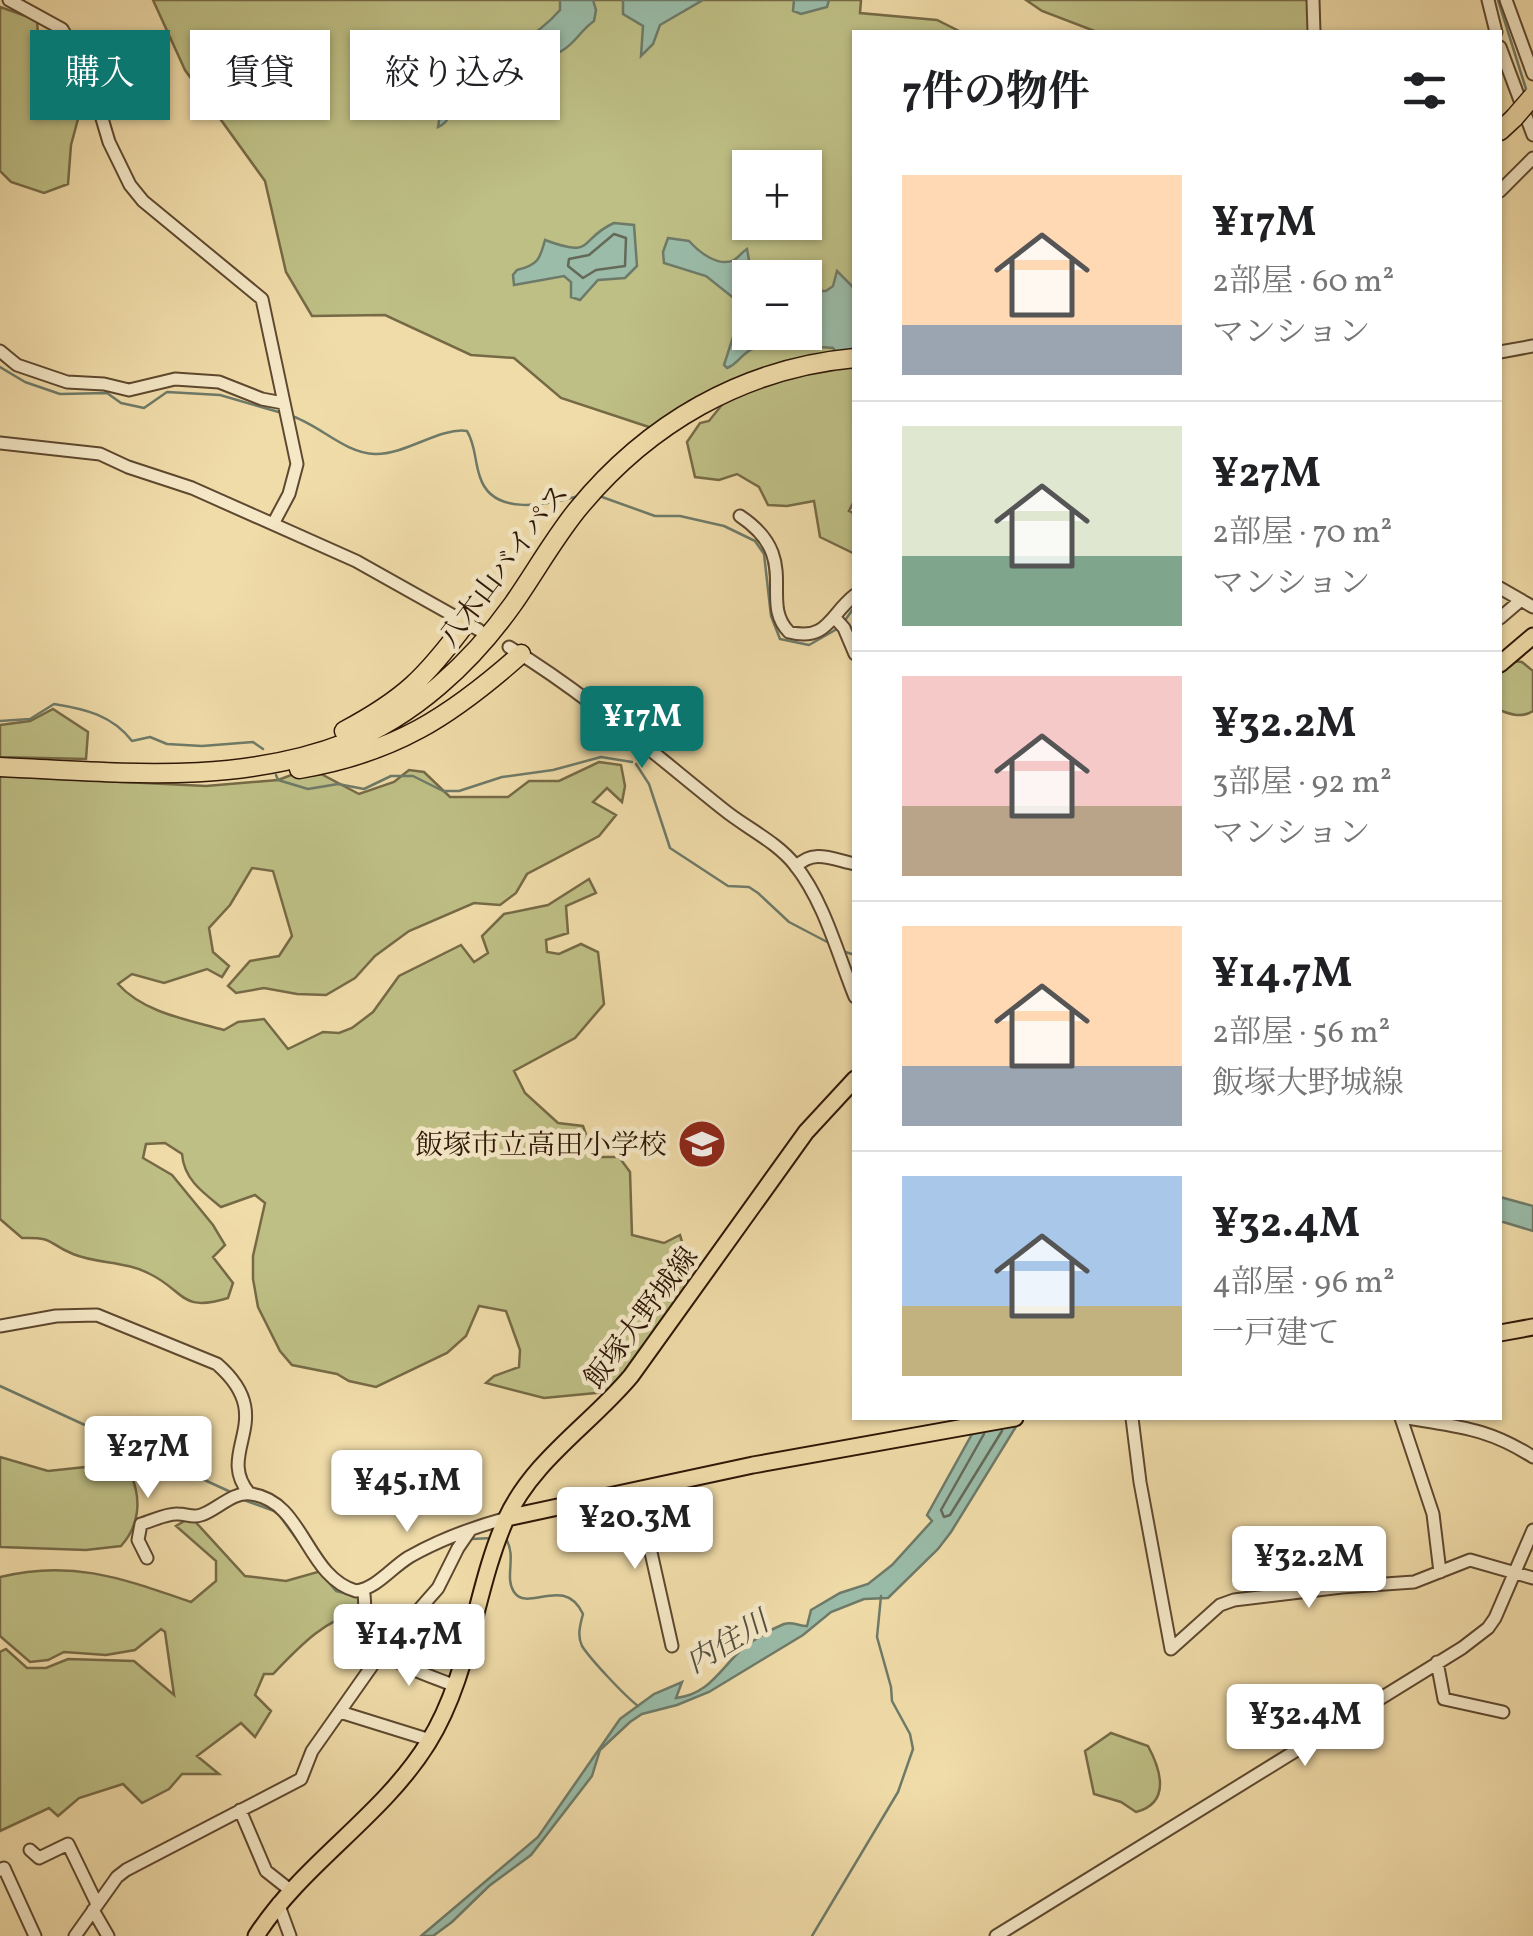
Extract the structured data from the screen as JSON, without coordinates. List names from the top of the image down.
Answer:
{
  "streets": {
    "highway": ["八木山バイパス"],
    "main road": ["飯塚大野城線"]
  },
  "water": ["内住川"],
  "places": {
    "school or university": ["飯塚市立高田小学校"]
  },
  "page": {
    "chip": ["購入", "賃貸", "絞り込み"],
    "heading": "7件の物件",
    "map_buttons": ["+", "−"],
    "list": [
      {
        "name": "¥17M",
        "note": "2部屋 · 60 m² · マンション"
      },
      {
        "name": "¥27M",
        "note": "2部屋 · 70 m² · マンション"
      },
      {
        "name": "¥32.2M",
        "note": "3部屋 · 92 m² · マンション"
      },
      {
        "name": "¥14.7M",
        "note": "2部屋 · 56 m² · 飯塚大野城線"
      },
      {
        "name": "¥32.4M",
        "note": "4部屋 · 96 m² · 一戸建て"
      }
    ],
    "price": [
      "¥17M",
      "¥27M",
      "¥45.1M",
      "¥20.3M",
      "¥32.2M",
      "¥14.7M",
      "¥32.4M"
    ]
  }
}
